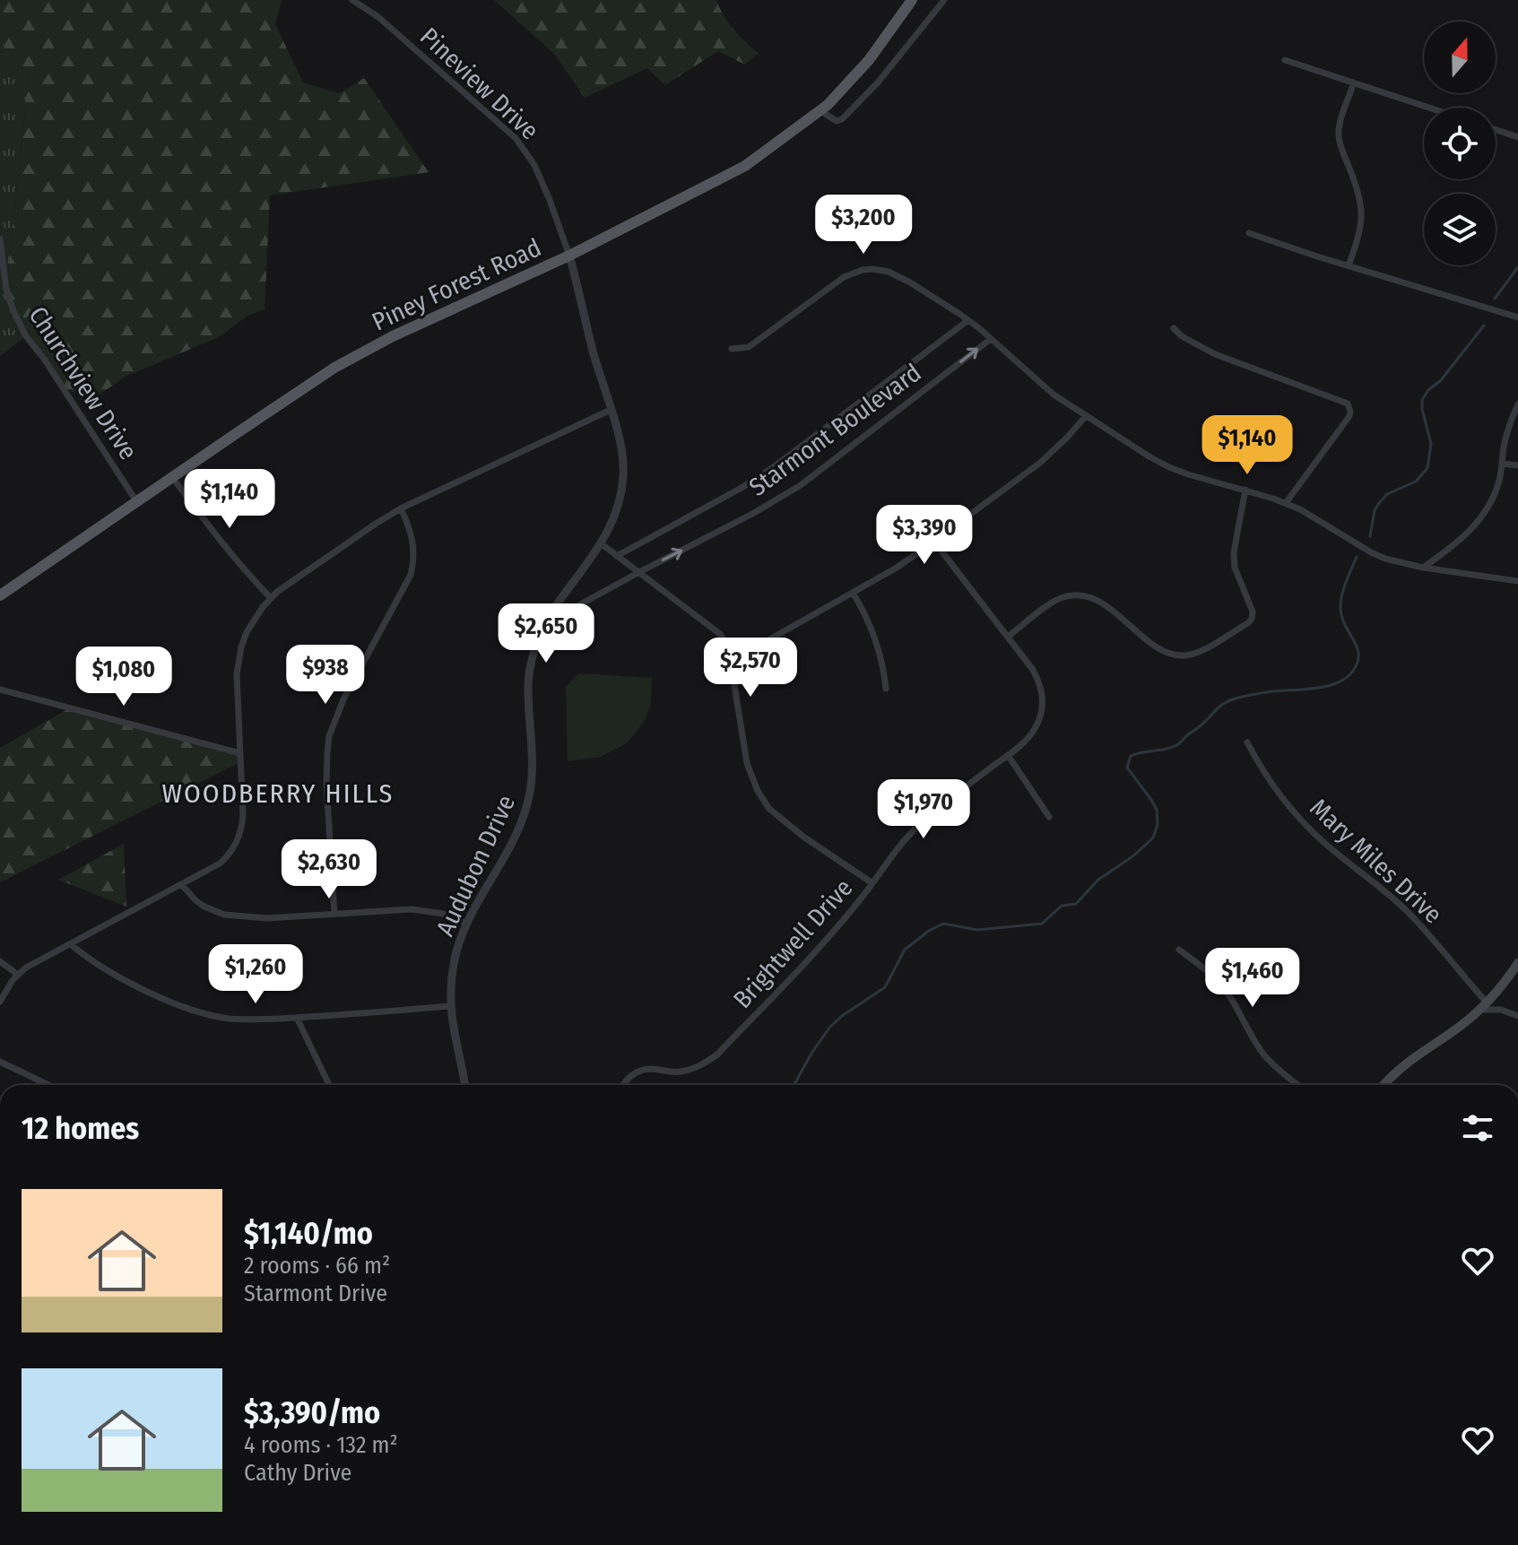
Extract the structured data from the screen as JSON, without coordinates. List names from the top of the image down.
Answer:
{
  "streets": {
    "main road": ["Piney Forest Road"],
    "street": [
      "Pineview Drive",
      "Churchview Drive",
      "Starmont Boulevard",
      "Mary Miles Drive",
      "Audubon Drive",
      "Brightwell Drive"
    ]
  },
  "crossings": [
    ["Pineview Drive", "Piney Forest Road"],
    ["Pineview Drive", "Audubon Drive"],
    ["Piney Forest Road", "Churchview Drive"],
    ["Piney Forest Road", "Audubon Drive"],
    ["Starmont Boulevard", "Audubon Drive"]
  ],
  "districts": ["WOODBERRY HILLS"],
  "north": "top",
  "page": {
    "price": [
      "$3,200",
      "$1,140",
      "$1,140",
      "$3,390",
      "$2,650",
      "$2,570",
      "$938",
      "$1,080",
      "$1,970",
      "$2,630",
      "$1,260",
      "$1,460"
    ],
    "heading": "12 homes",
    "list": [
      {
        "name": "$1,140/mo",
        "note": "2 rooms · 66 m² · Starmont Drive"
      },
      {
        "name": "$3,390/mo",
        "note": "4 rooms · 132 m² · Cathy Drive"
      }
    ]
  }
}
